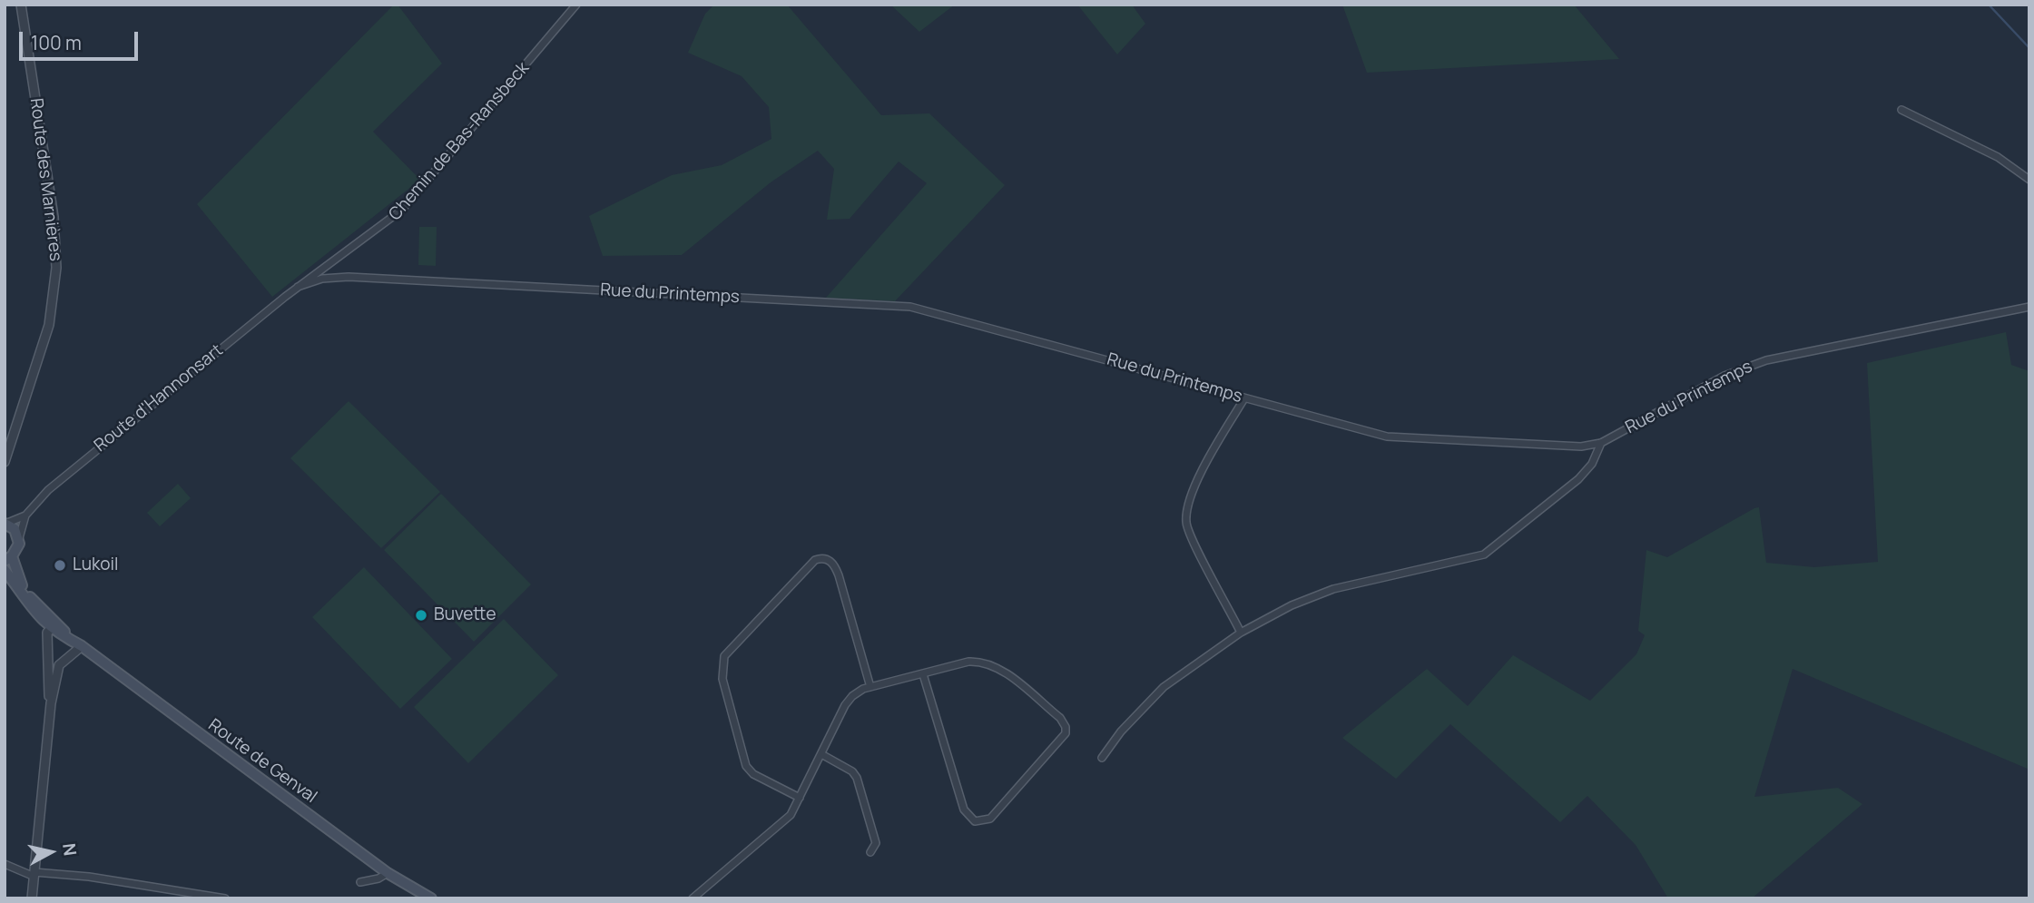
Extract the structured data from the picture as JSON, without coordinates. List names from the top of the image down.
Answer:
{
  "streets": {
    "main road": ["Route de Genval"],
    "street": [
      "Chemin de Bas-Ransbeck",
      "Route des Marnières",
      "Rue du Printemps",
      "Route d'Hannonsart"
    ]
  },
  "crossings": [
    ["Chemin de Bas-Ransbeck", "Rue du Printemps"],
    ["Chemin de Bas-Ransbeck", "Route d'Hannonsart"],
    ["Rue du Printemps", "Route d'Hannonsart"]
  ],
  "places": ["Lukoil", "Buvette"],
  "scale_bar": "100 m",
  "north": "right"
}
